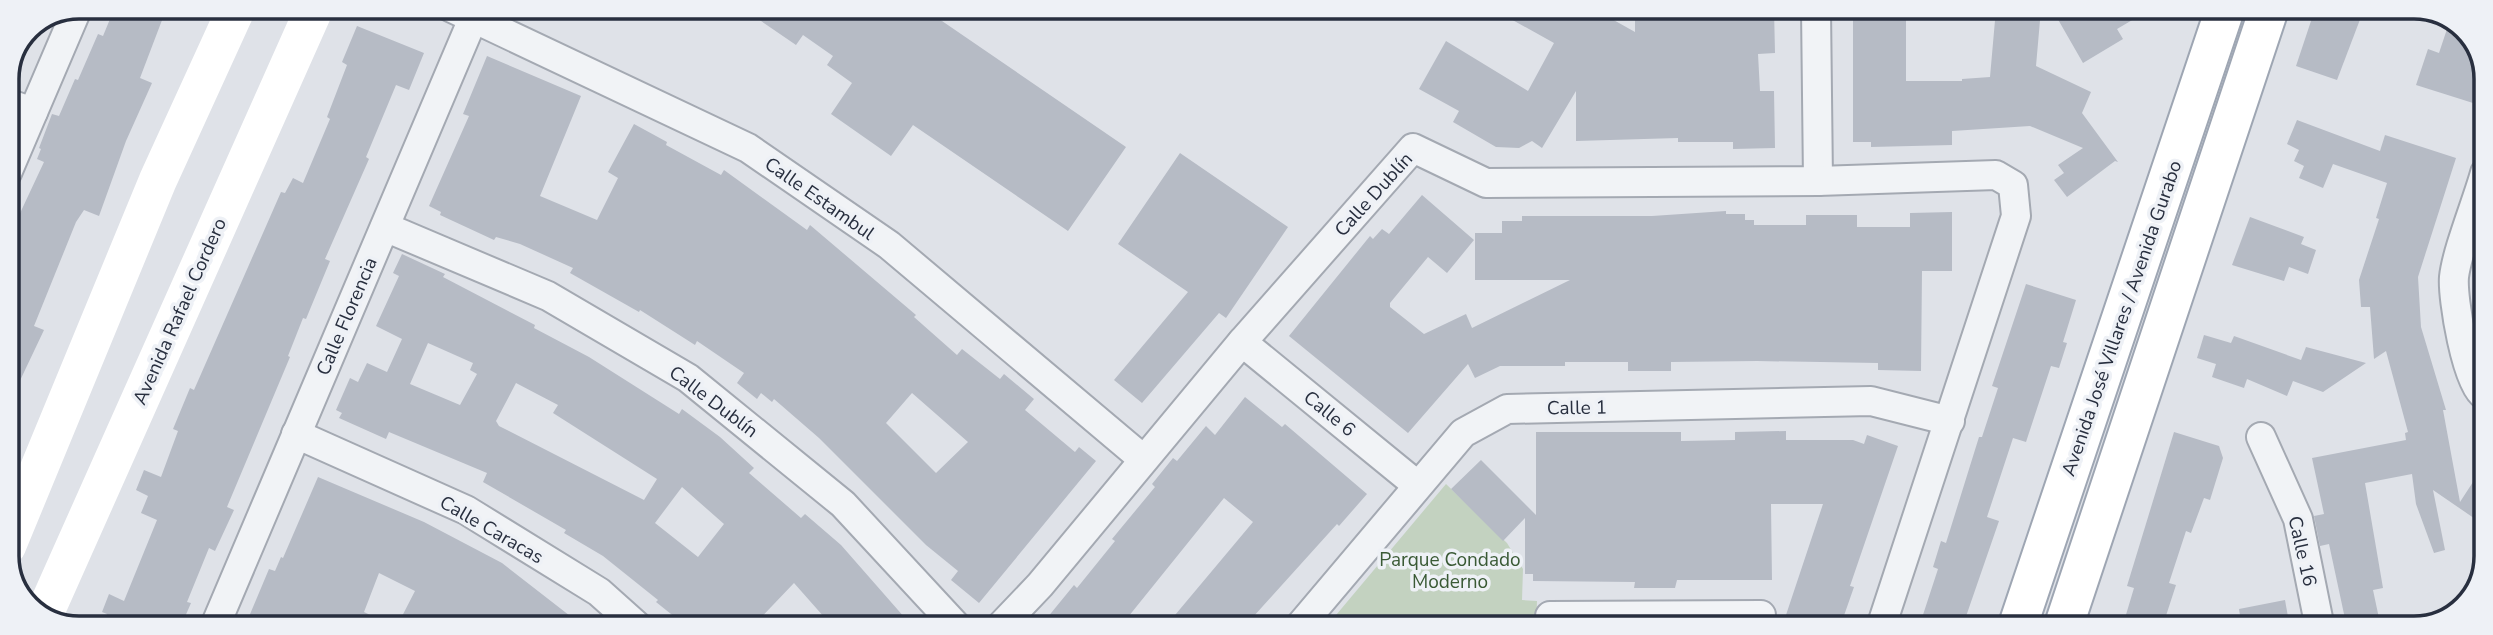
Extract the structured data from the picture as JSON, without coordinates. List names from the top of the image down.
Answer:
{
  "streets": {
    "main road": ["Avenida Rafael Cordero", "Avenida José Villares / Avenida Gurabo"],
    "street": [
      "Calle Dublín",
      "Calle Estambul",
      "Calle Florencia",
      "Calle 1",
      "Calle 6",
      "Calle Caracas",
      "Calle 16"
    ]
  },
  "crossings": [
    ["Calle Dublín", "Calle Estambul"],
    ["Calle Dublín", "Calle Florencia"],
    ["Calle Dublín", "Calle 1"],
    ["Calle Dublín", "Calle 6"],
    ["Calle Florencia", "Calle Caracas"],
    ["Calle 1", "Calle 6"]
  ],
  "parks": ["Parque Condado Moderno"]
}
